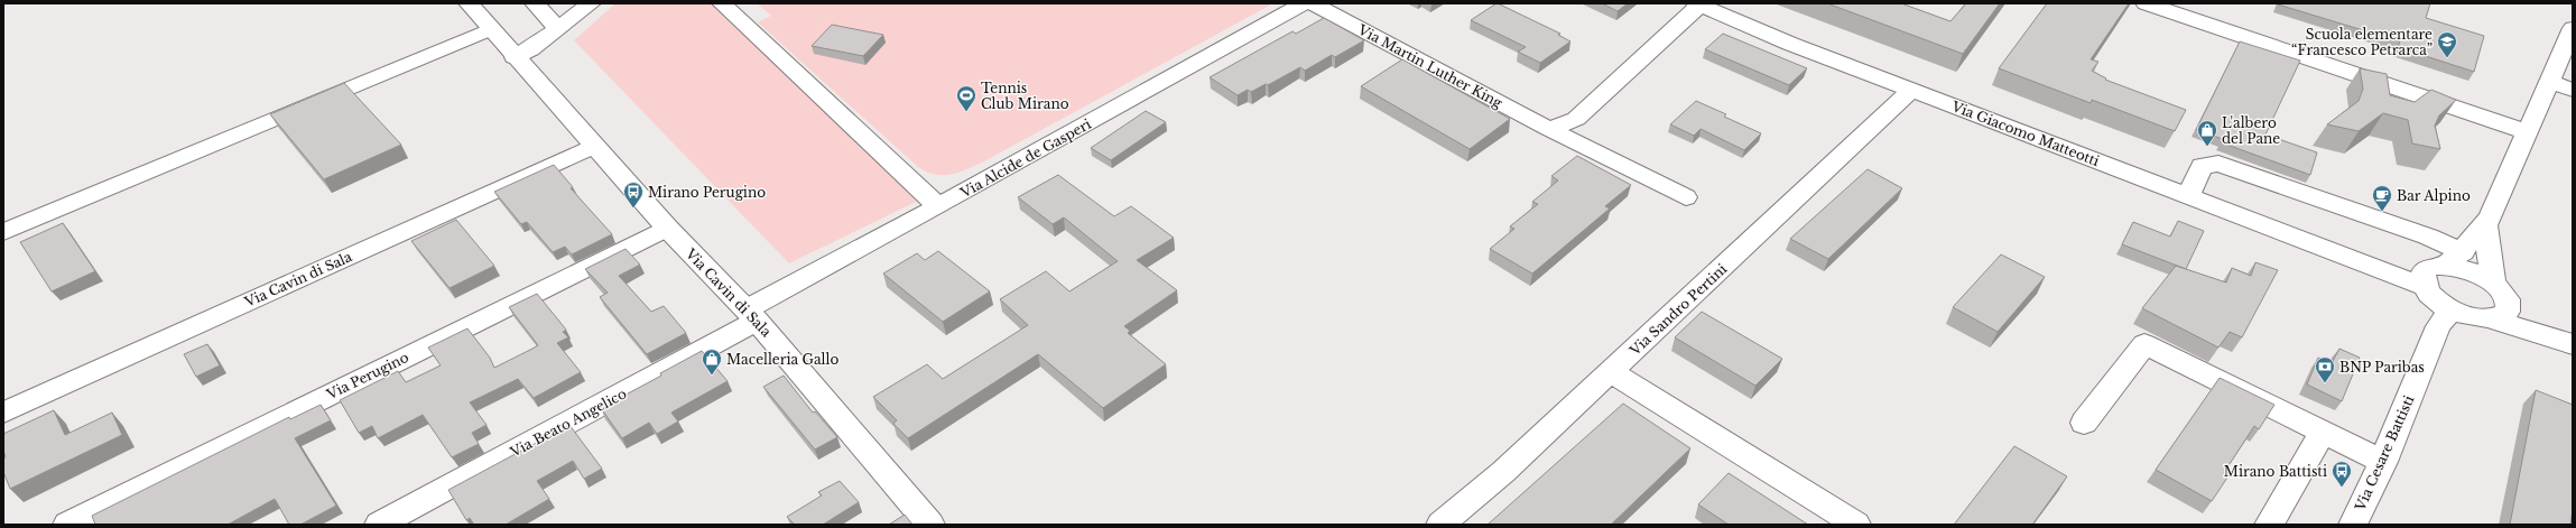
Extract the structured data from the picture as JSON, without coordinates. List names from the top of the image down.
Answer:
{
  "streets": {
    "street": [
      "Via Martin Luther King",
      "Via Giacomo Matteotti",
      "Via Alcide de Gasperi",
      "Via Cavin di Sala",
      "Via Sandro Pertini",
      "Via Perugino",
      "Via Beato Angelico",
      "Via Cesare Battisti"
    ]
  },
  "crossings": [
    ["Via Giacomo Matteotti", "Via Sandro Pertini"],
    ["Via Alcide de Gasperi", "Via Cavin di Sala"],
    ["Via Alcide de Gasperi", "Via Beato Angelico"],
    ["Via Cavin di Sala", "Via Perugino"],
    ["Via Cavin di Sala", "Via Beato Angelico"]
  ],
  "places": {
    "school or university": ["Scuola elementare “Francesco Petrarca”"],
    "sports": ["Tennis Club Mirano"],
    "shop": ["L'albero del Pane", "Macelleria Gallo"],
    "bus stop": ["Mirano Perugino", "Mirano Battisti"],
    "cafe": ["Bar Alpino"],
    "bank": ["BNP Paribas"]
  }
}
